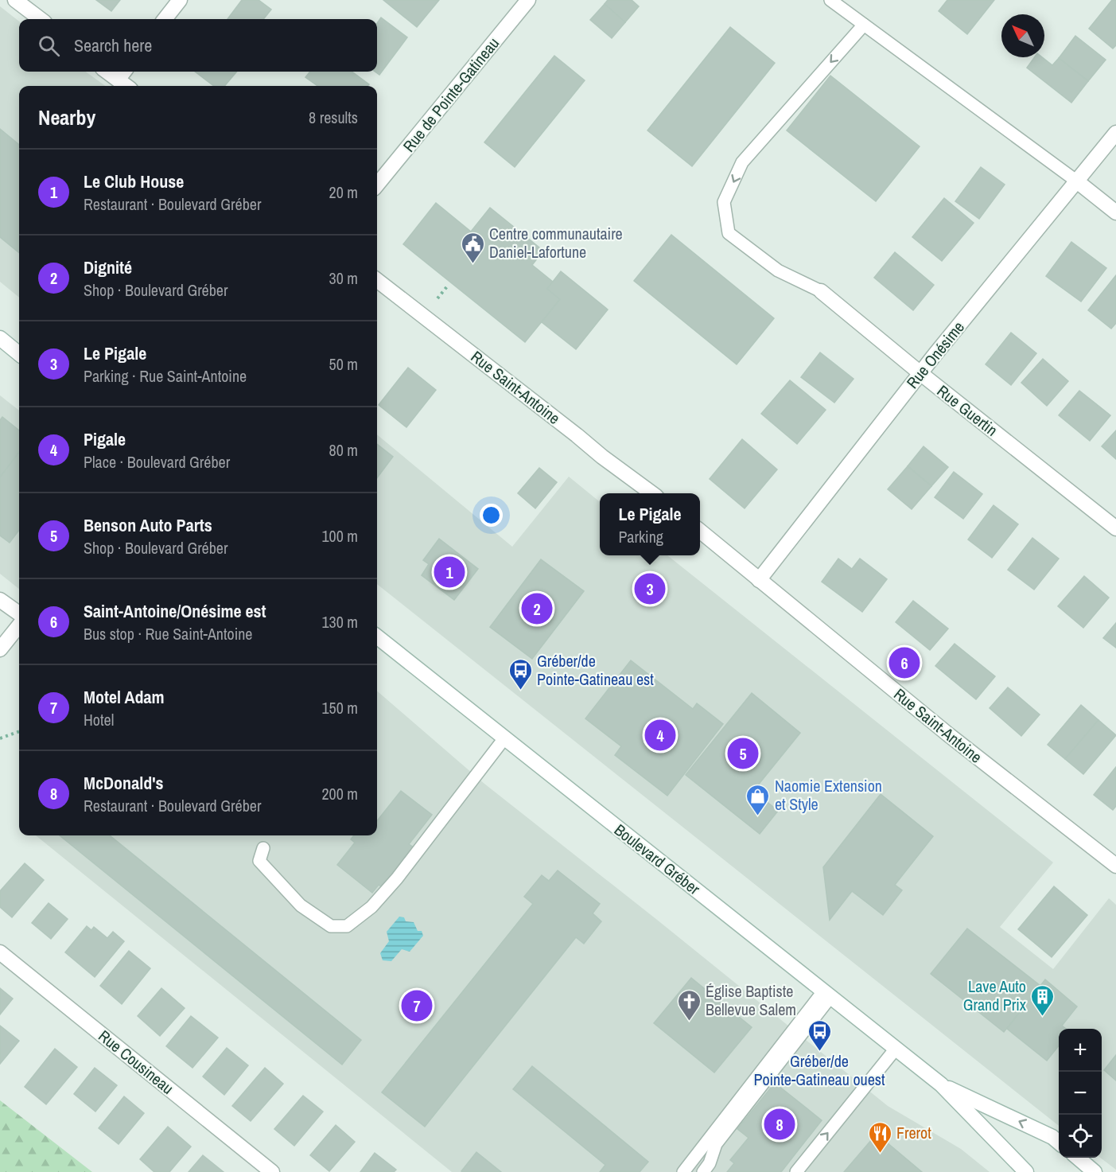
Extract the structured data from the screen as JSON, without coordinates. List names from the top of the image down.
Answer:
{
  "streets": {
    "street": [
      "Rue de Pointe-Gatineau",
      "Rue Onésime",
      "Rue Saint-Antoine",
      "Rue Guertin",
      "Boulevard Gréber",
      "Rue Cousineau"
    ]
  },
  "crossings": [
    ["Rue Onésime", "Rue Saint-Antoine"],
    ["Rue Onésime", "Rue Guertin"]
  ],
  "places": {
    "public building": ["Centre communautaire Daniel-Lafortune"],
    "bus stop": ["Gréber/de Pointe-Gatineau est", "Gréber/de Pointe-Gatineau ouest"],
    "shop": ["Naomie Extension et Style"],
    "building": ["Lave Auto Grand Prix"],
    "church": ["Église Baptiste Bellevue Salem"],
    "restaurant": ["Frerot"]
  },
  "north": "top left",
  "page": {
    "search": "Search here",
    "heading": ["Nearby", "8 results"],
    "list": [
      {
        "mark": "1",
        "name": "Le Club House",
        "note": "Restaurant · Boulevard Gréber",
        "value": "20 m"
      },
      {
        "mark": "2",
        "name": "Dignité",
        "note": "Shop · Boulevard Gréber",
        "value": "30 m"
      },
      {
        "mark": "3",
        "name": "Le Pigale",
        "note": "Parking · Rue Saint-Antoine",
        "value": "50 m"
      },
      {
        "mark": "4",
        "name": "Pigale",
        "note": "Place · Boulevard Gréber",
        "value": "80 m"
      },
      {
        "mark": "5",
        "name": "Benson Auto Parts",
        "note": "Shop · Boulevard Gréber",
        "value": "100 m"
      },
      {
        "mark": "6",
        "name": "Saint-Antoine/Onésime est",
        "note": "Bus stop · Rue Saint-Antoine",
        "value": "130 m"
      },
      {
        "mark": "7",
        "name": "Motel Adam",
        "note": "Hotel",
        "value": "150 m"
      },
      {
        "mark": "8",
        "name": "McDonald's",
        "note": "Restaurant · Boulevard Gréber",
        "value": "200 m"
      }
    ],
    "popup": ["Le Pigale", "Parking"],
    "pins": [
      "1",
      "3",
      "2",
      "6",
      "4",
      "5",
      "7",
      "8"
    ],
    "map_buttons": ["+", "−"]
  }
}
